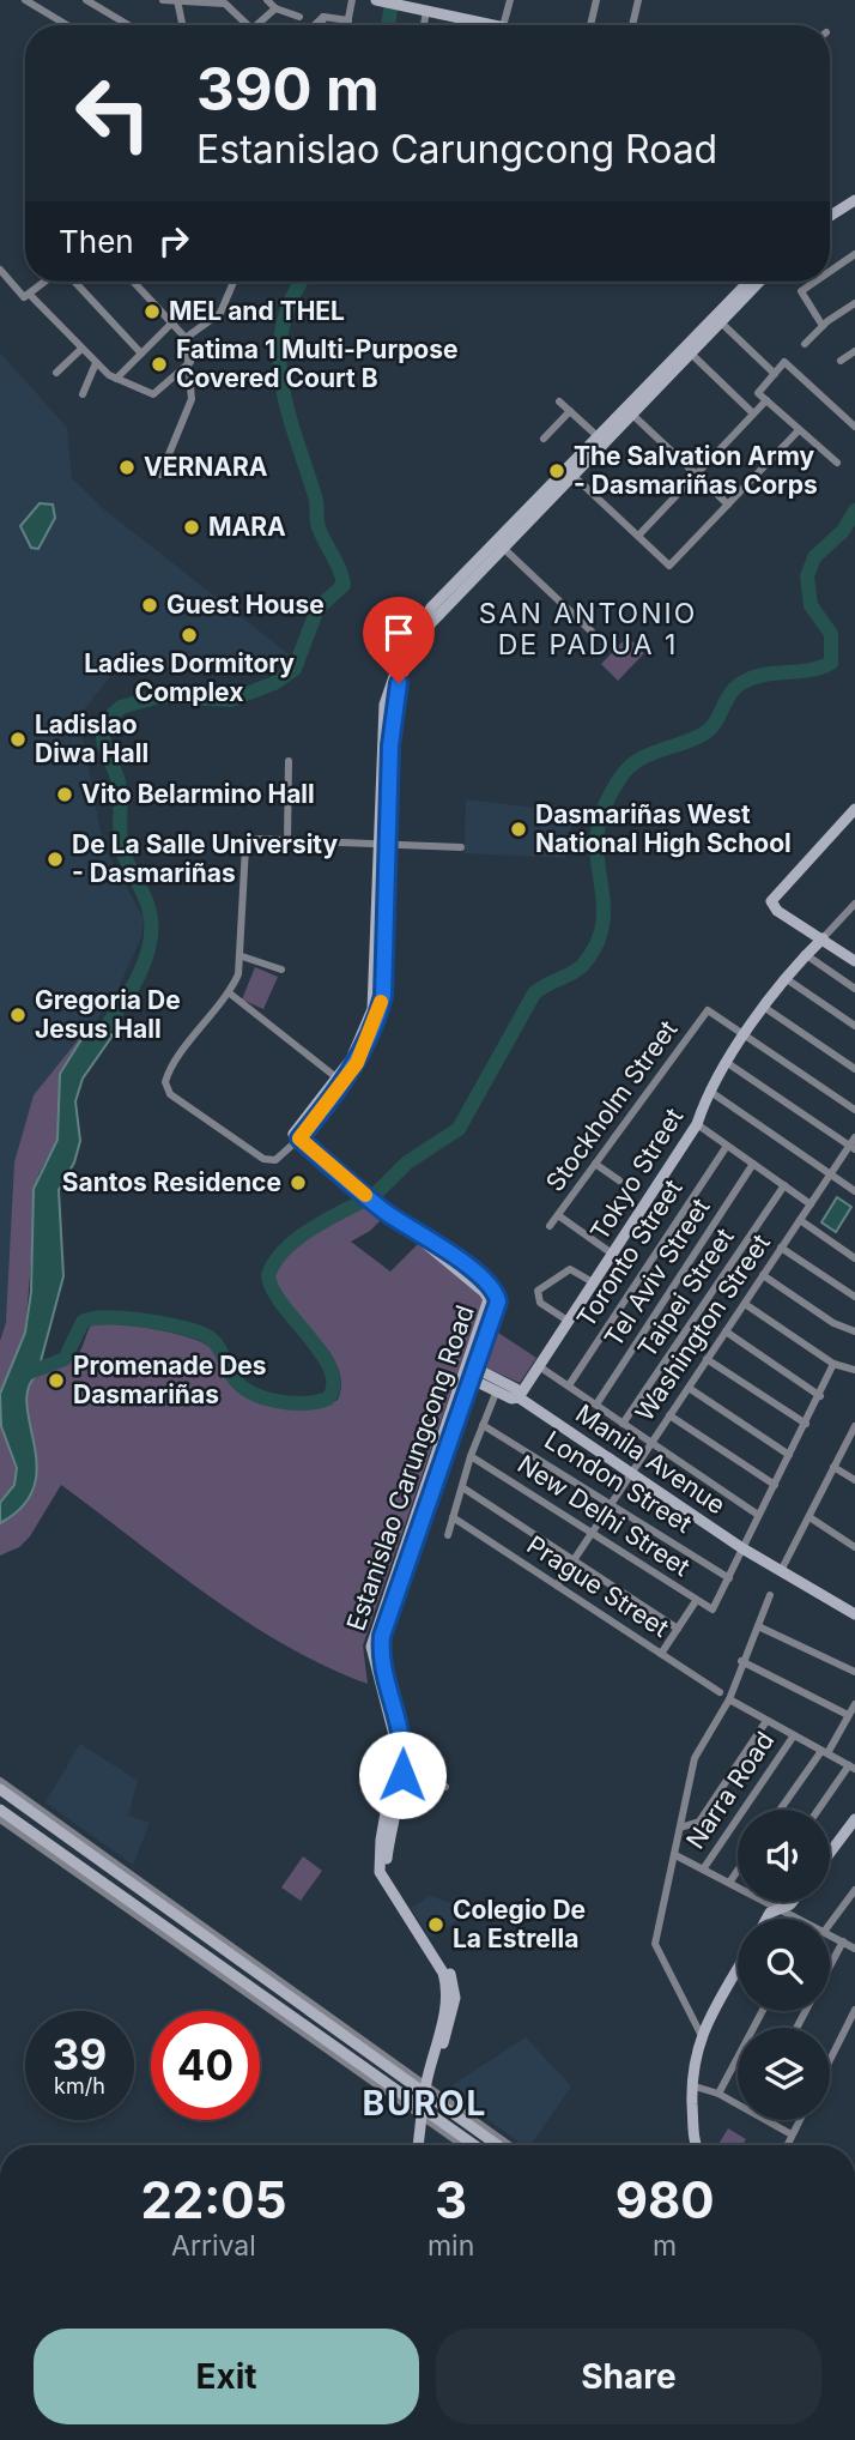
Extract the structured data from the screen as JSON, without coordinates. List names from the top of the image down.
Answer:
{
  "streets": {
    "street": [
      "Stockholm Street",
      "Tokyo Street",
      "Toronto Street",
      "Tel Aviv Street",
      "Taipei Street",
      "Washington Street",
      "Manila Avenue",
      "Estanislao Carungcong Road",
      "London Street",
      "New Delhi Street",
      "Prague Street",
      "Narra Road"
    ]
  },
  "crossings": [
    ["Stockholm Street", "Tokyo Street"],
    ["Tokyo Street", "Manila Avenue"],
    ["Washington Street", "Manila Avenue"],
    ["Washington Street", "London Street"],
    ["Washington Street", "New Delhi Street"],
    ["Washington Street", "Prague Street"],
    ["Manila Avenue", "Estanislao Carungcong Road"],
    ["London Street", "New Delhi Street"]
  ],
  "districts": ["SAN ANTONIO DE PADUA 1", "BUROL"],
  "places": [
    "MEL and THEL",
    "Fatima 1 Multi-Purpose Covered Court B",
    "VERNARA",
    "The Salvation Army - Dasmariñas Corps",
    "MARA",
    "Guest House",
    "Ladies Dormitory Complex",
    "Ladislao Diwa Hall",
    "Vito Belarmino Hall",
    "Dasmariñas West National High School",
    "De La Salle University - Dasmariñas",
    "Gregoria De Jesus Hall",
    "Santos Residence",
    "Promenade Des Dasmariñas",
    "Colegio De La Estrella"
  ],
  "page": {
    "turn": ["390 m", "Estanislao Carungcong Road"],
    "then": "Then",
    "speed": "39 km/h",
    "limit": "40",
    "eta": [
      "22:05",
      "Arrival",
      "3",
      "min",
      "980",
      "m"
    ],
    "buttons": ["Exit", "Share"]
  }
}
